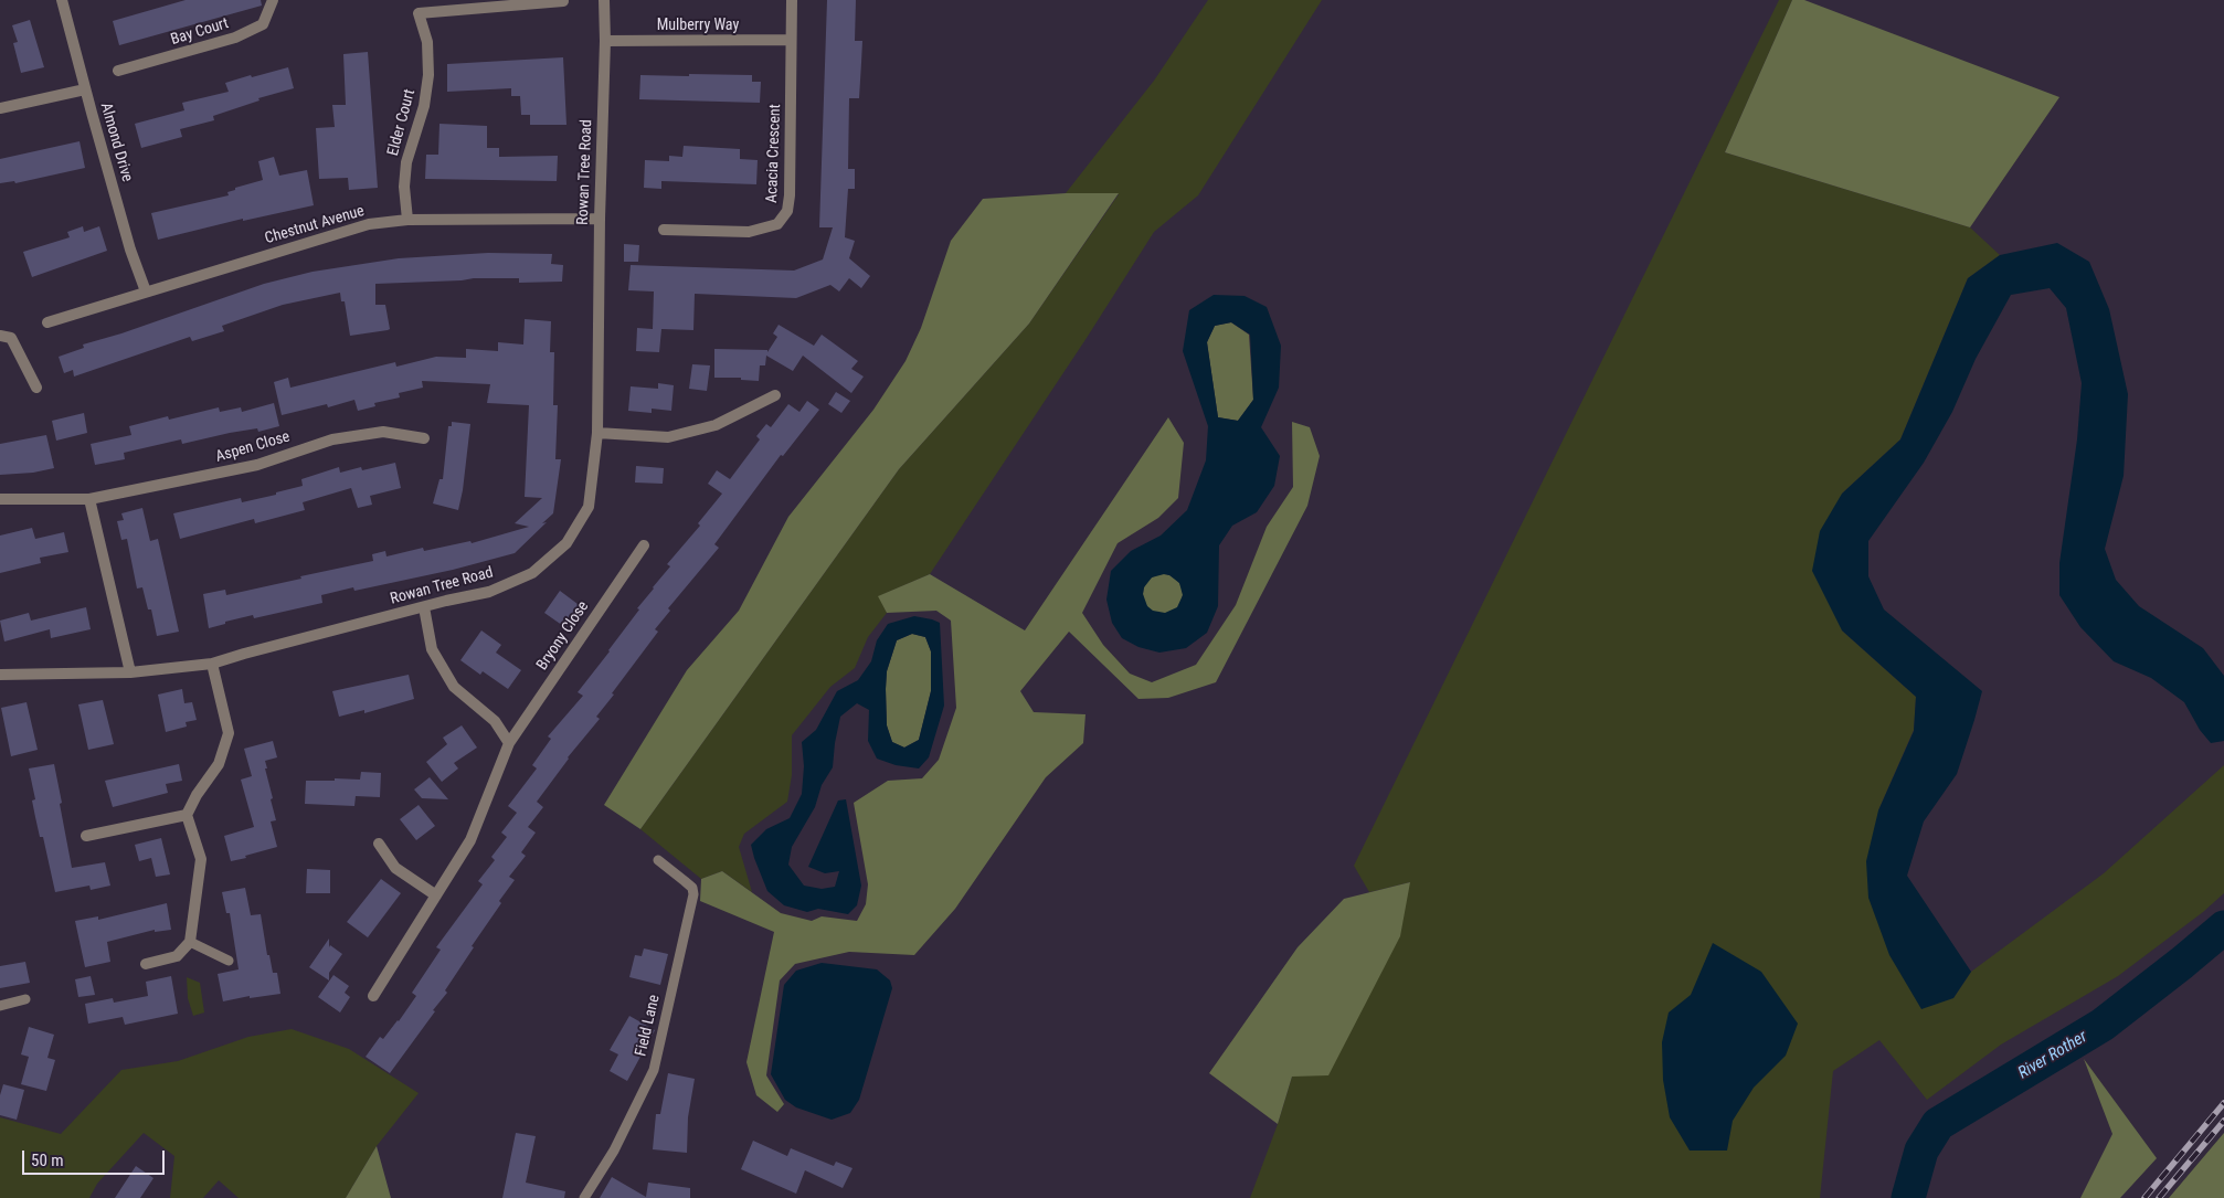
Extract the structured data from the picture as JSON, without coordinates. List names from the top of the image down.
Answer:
{
  "streets": {
    "street": [
      "Mulberry Way",
      "Bay Court",
      "Elder Court",
      "Almond Drive",
      "Acacia Crescent",
      "Rowan Tree Road",
      "Chestnut Avenue",
      "Aspen Close",
      "Bryony Close"
    ],
    "lane": ["Field Lane"]
  },
  "crossings": [
    ["Mulberry Way", "Acacia Crescent"],
    ["Mulberry Way", "Rowan Tree Road"],
    ["Elder Court", "Chestnut Avenue"],
    ["Almond Drive", "Chestnut Avenue"],
    ["Rowan Tree Road", "Chestnut Avenue"]
  ],
  "water": ["River Rother"],
  "scale_bar": "50 m"
}
